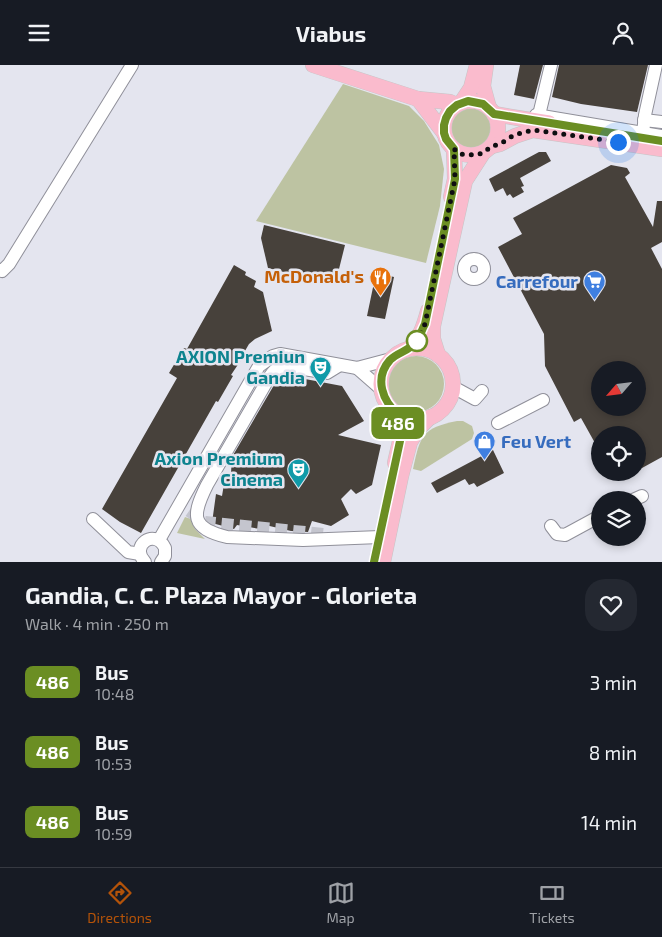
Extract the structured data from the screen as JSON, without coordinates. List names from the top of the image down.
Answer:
{
  "places": {
    "restaurant": ["McDonald's"],
    "supermarket": ["Carrefour"],
    "theatre": ["AXION Premiun Gandia", "Axion Premium Cinema"],
    "shop": ["Feu Vert"]
  },
  "lines": ["bus line 486"],
  "north": "bottom left",
  "page": {
    "header": "Viabus",
    "on_map": "486",
    "heading": ["Gandia, C. C. Plaza Mayor - Glorieta", "Walk · 4 min · 250 m"],
    "list": [
      {
        "mark": "486",
        "name": "Bus",
        "note": "10:48",
        "value": "3 min"
      },
      {
        "mark": "486",
        "name": "Bus",
        "note": "10:53",
        "value": "8 min"
      },
      {
        "mark": "486",
        "name": "Bus",
        "note": "10:59",
        "value": "14 min"
      }
    ],
    "tabs": ["Directions", "Map", "Tickets"]
  }
}
